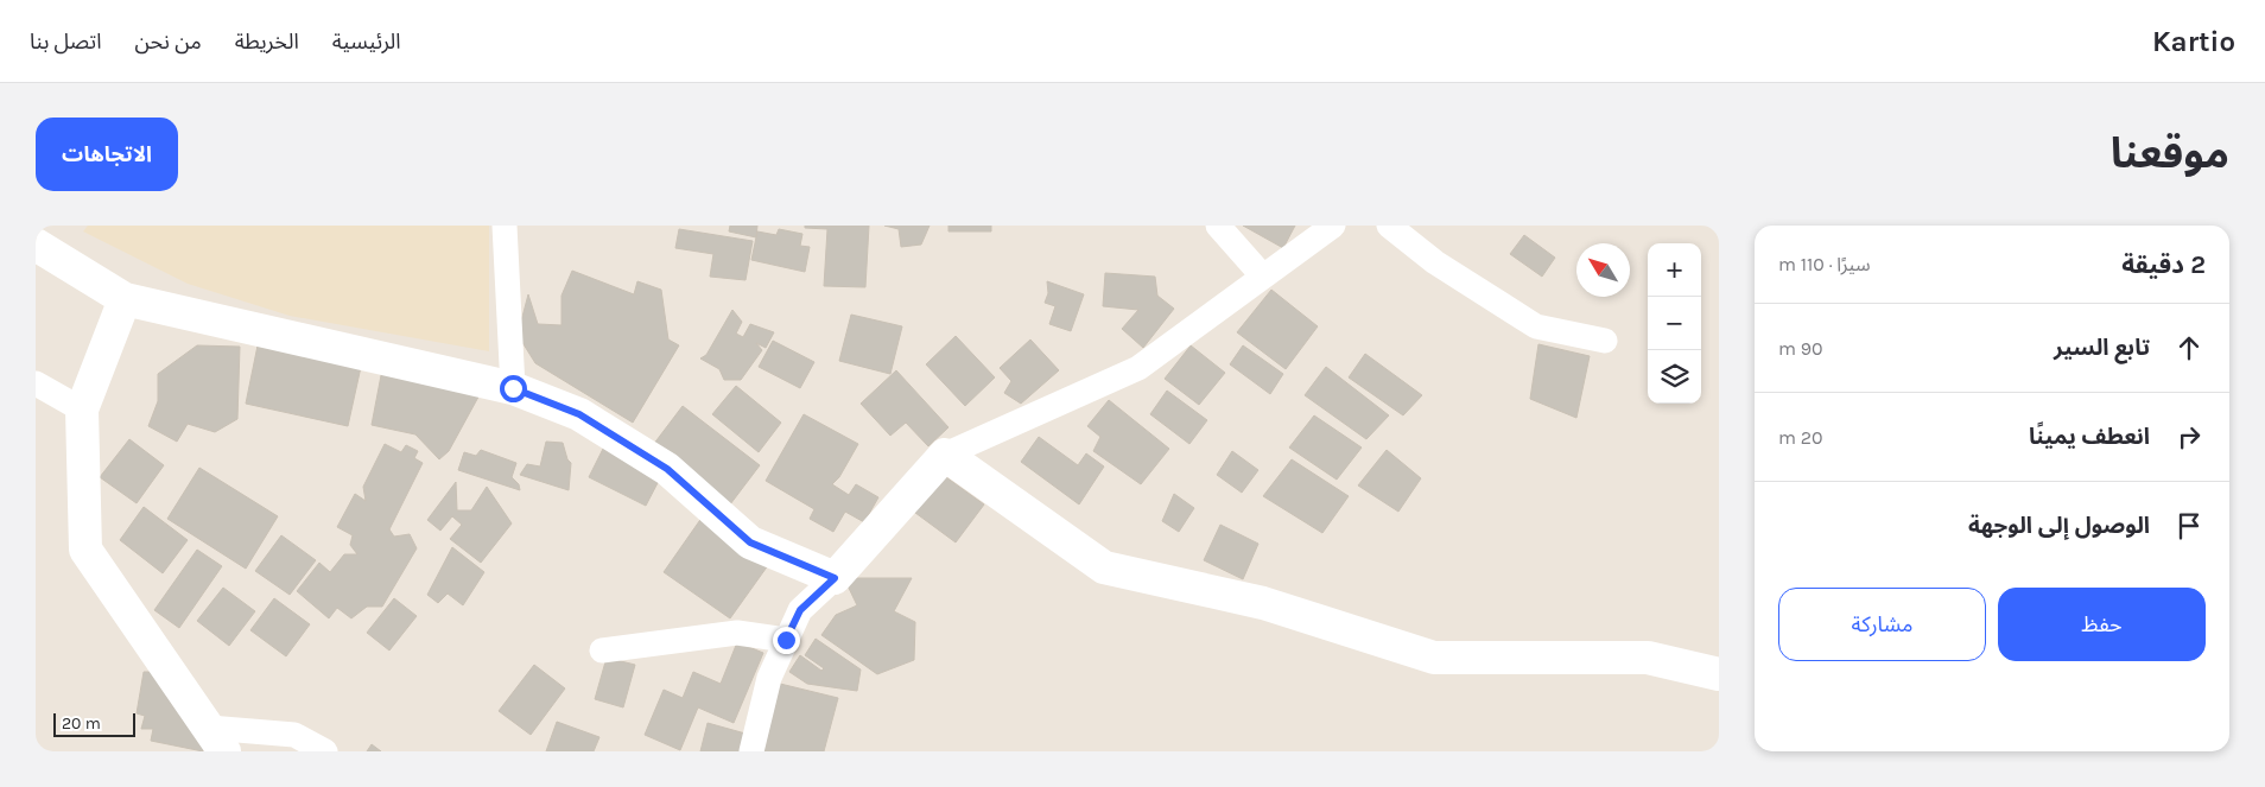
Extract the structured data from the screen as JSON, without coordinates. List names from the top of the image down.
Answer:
{
  "scale_bar": "20 m",
  "north": "top left",
  "page": {
    "header": "Kartio",
    "nav": [
      "الرئيسية",
      "الخريطة",
      "من نحن",
      "اتصل بنا"
    ],
    "title": "موقعنا",
    "buttons": [
      "الاتجاهات",
      ["حفظ", "مشاركة"]
    ],
    "heading": ["2 دقيقة", "سيرًا · 110 m"],
    "map_buttons": ["+", "−"],
    "list": [
      ["تابع السير", "90 m"],
      ["انعطف يمينًا", "20 m"],
      "الوصول إلى الوجهة"
    ],
    "scale": "20 m"
  }
}
